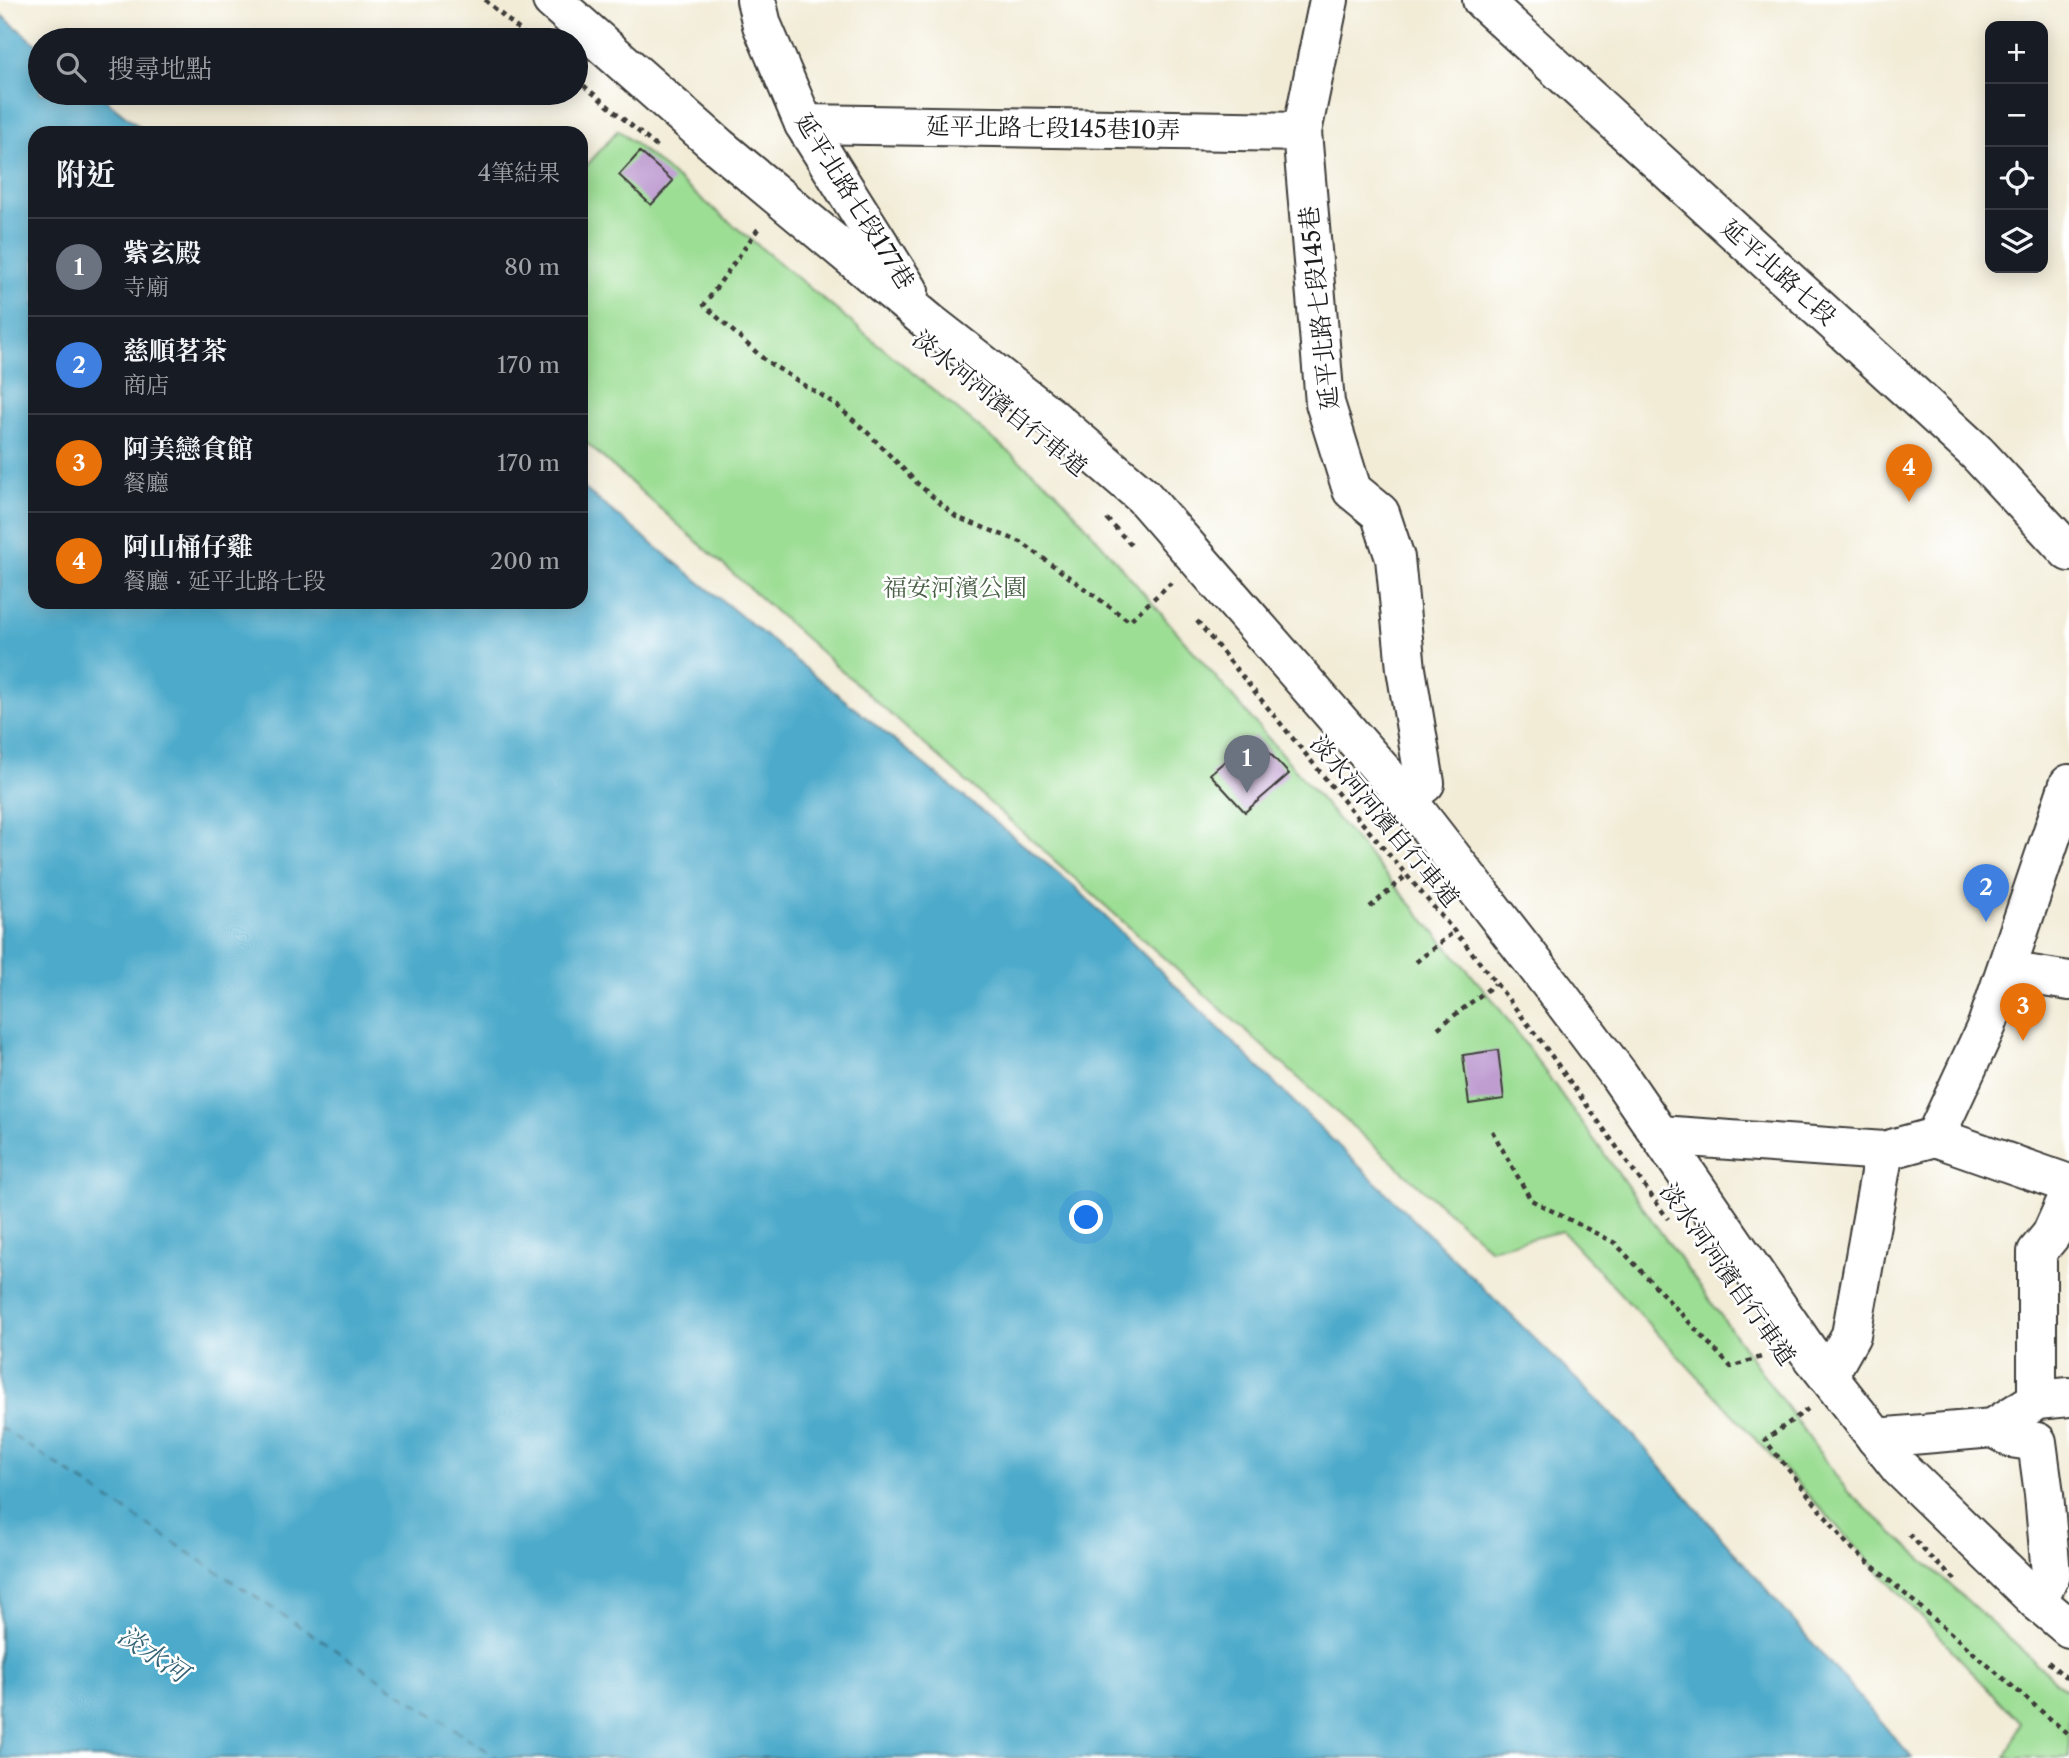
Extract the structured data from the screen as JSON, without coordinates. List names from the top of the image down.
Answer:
{
  "streets": {
    "street": [
      "延平北路七段145巷10弄",
      "延平北路七段177巷",
      "延平北路七段",
      "延平北路七段145巷"
    ],
    "path": ["淡水河河濱自行車道"]
  },
  "crossings": [
    ["延平北路七段145巷10弄", "延平北路七段177巷"],
    ["延平北路七段145巷10弄", "延平北路七段145巷"]
  ],
  "water": ["淡水河"],
  "parks": ["福安河濱公園"],
  "page": {
    "map_buttons": ["+", "−"],
    "search": "搜尋地點",
    "heading": ["附近", "4筆結果"],
    "list": [
      {
        "mark": "1",
        "name": "紫玄殿",
        "note": "寺廟",
        "value": "80 m"
      },
      {
        "mark": "2",
        "name": "慈順茗茶",
        "note": "商店",
        "value": "170 m"
      },
      {
        "mark": "3",
        "name": "阿美戀食館",
        "note": "餐廳",
        "value": "170 m"
      },
      {
        "mark": "4",
        "name": "阿山桶仔雞",
        "note": "餐廳 · 延平北路七段",
        "value": "200 m"
      }
    ],
    "pins": [
      "4",
      "1",
      "2",
      "3"
    ]
  }
}
